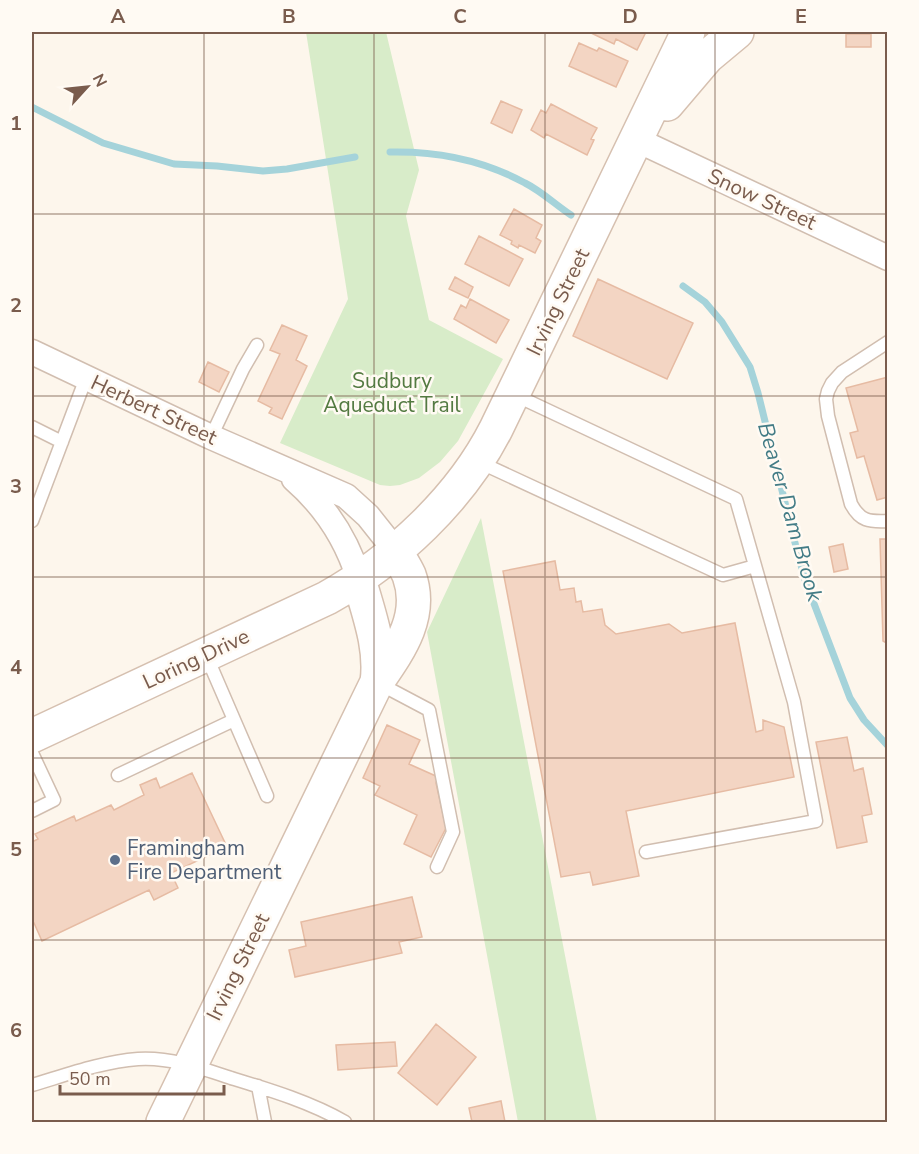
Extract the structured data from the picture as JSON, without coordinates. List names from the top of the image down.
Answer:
{
  "streets": {
    "street": [
      "Snow Street",
      "Irving Street",
      "Herbert Street",
      "Loring Drive"
    ]
  },
  "crossings": [
    ["Snow Street", "Irving Street"],
    ["Irving Street", "Herbert Street"],
    ["Irving Street", "Loring Drive"],
    ["Herbert Street", "Loring Drive"]
  ],
  "water": ["Beaver Dam Brook"],
  "parks": ["Sudbury Aqueduct Trail"],
  "places": ["Framingham Fire Department"],
  "scale_bar": "50 m",
  "north": "top right",
  "grid": {
    "columns": [
      "A",
      "B",
      "C",
      "D",
      "E"
    ],
    "rows": [
      "1",
      "2",
      "3",
      "4",
      "5",
      "6"
    ]
  }
}
